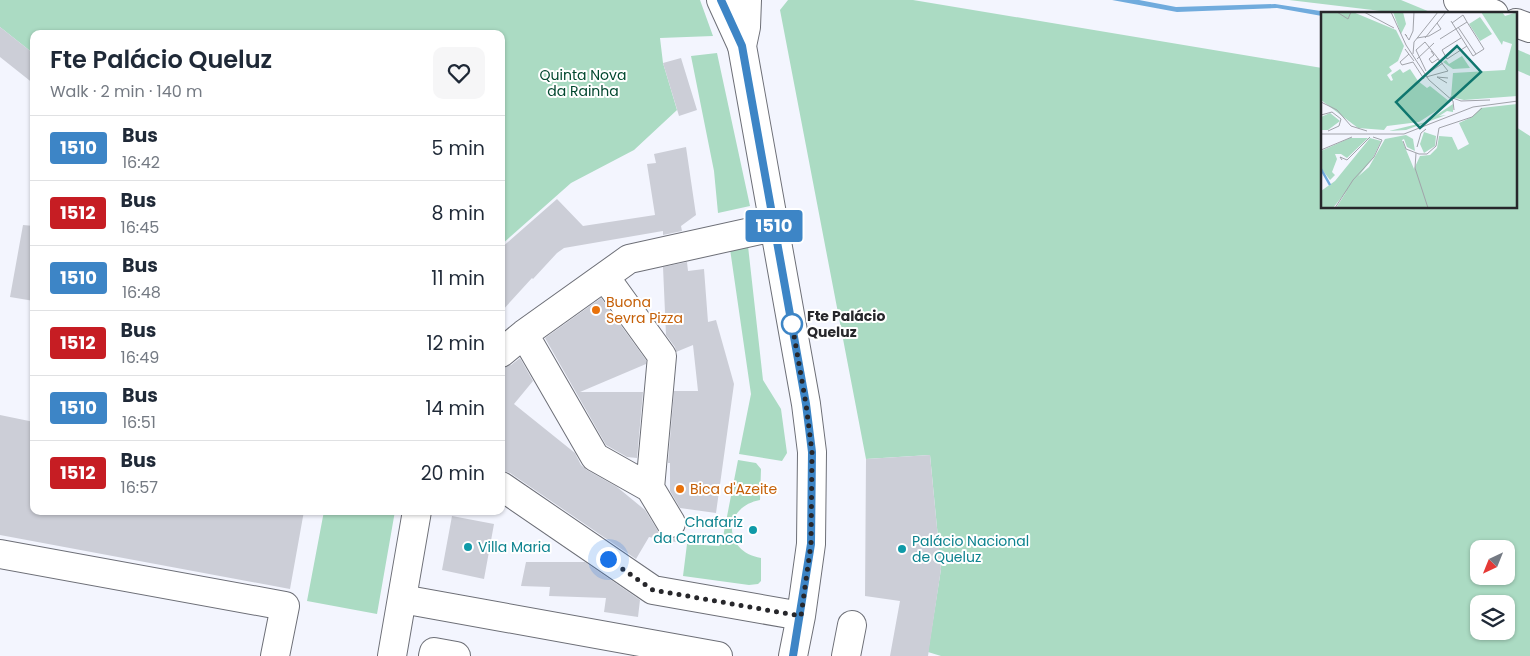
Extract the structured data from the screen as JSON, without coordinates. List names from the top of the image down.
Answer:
{
  "parks": ["Quinta Nova da Rainha"],
  "places": [
    "Buona Sevra Pizza",
    "Fte Palácio Queluz",
    "Bica d'Azeite",
    "Chafariz da Carranca",
    "Villa Maria",
    "Palácio Nacional de Queluz"
  ],
  "lines": ["bus line 1510"],
  "north": "bottom left",
  "page": {
    "on_map": "1510",
    "heading": ["Fte Palácio Queluz", "Walk · 2 min · 140 m"],
    "list": [
      {
        "mark": "1510",
        "name": "Bus",
        "note": "16:42",
        "value": "5 min"
      },
      {
        "mark": "1512",
        "name": "Bus",
        "note": "16:45",
        "value": "8 min"
      },
      {
        "mark": "1510",
        "name": "Bus",
        "note": "16:48",
        "value": "11 min"
      },
      {
        "mark": "1512",
        "name": "Bus",
        "note": "16:49",
        "value": "12 min"
      },
      {
        "mark": "1510",
        "name": "Bus",
        "note": "16:51",
        "value": "14 min"
      },
      {
        "mark": "1512",
        "name": "Bus",
        "note": "16:57",
        "value": "20 min"
      }
    ]
  }
}
